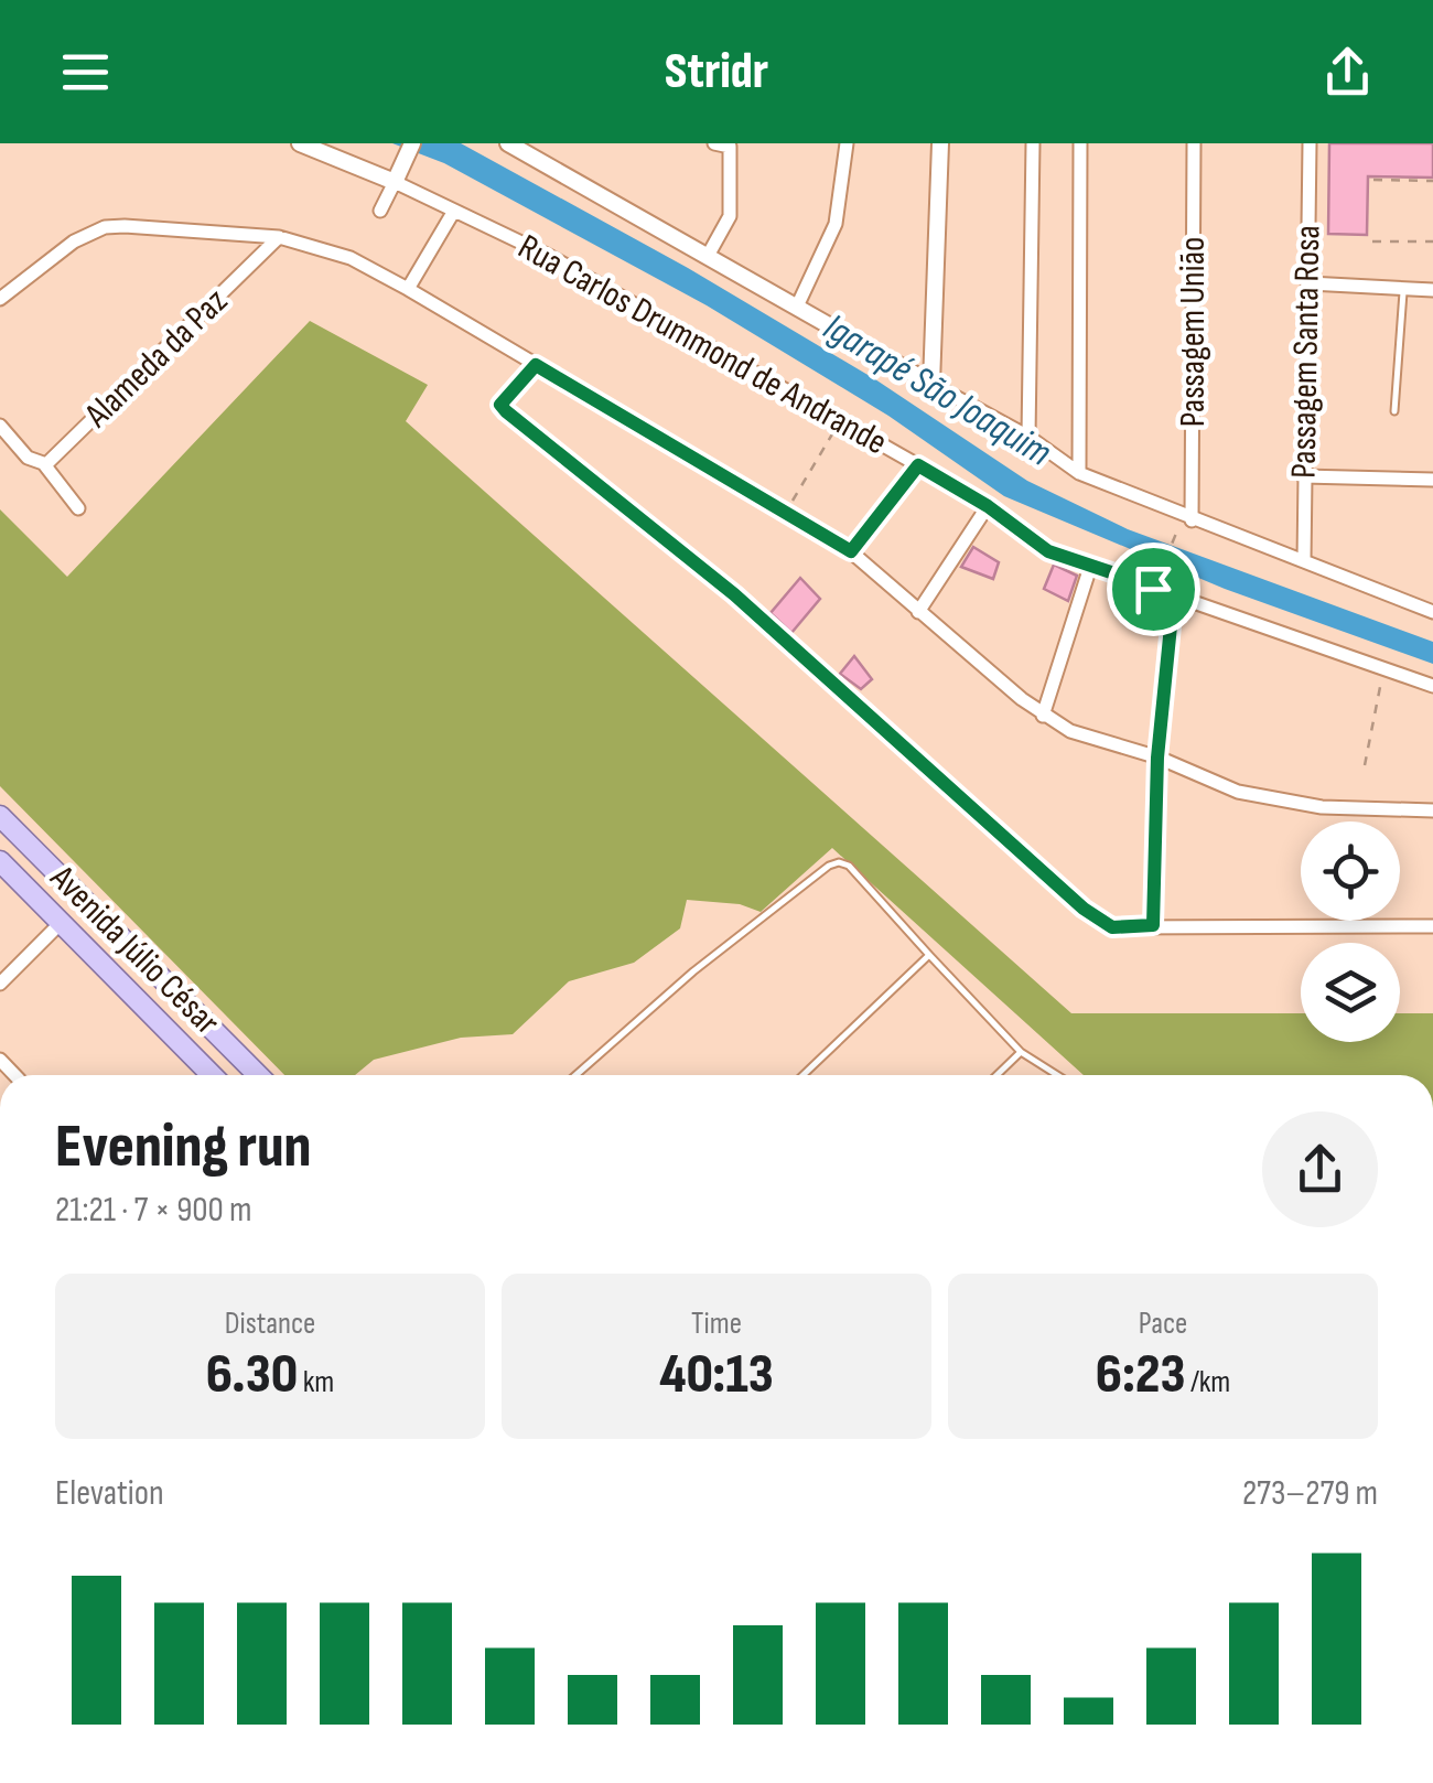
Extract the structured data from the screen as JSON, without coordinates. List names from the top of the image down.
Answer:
{
  "streets": {
    "main road": ["Avenida Júlio César"],
    "street": [
      "Passagem União",
      "Rua Carlos Drummond de Andrande",
      "Passagem Santa Rosa",
      "Alameda da Paz"
    ]
  },
  "water": ["Igarapé São Joaquim"],
  "page": {
    "header": "Stridr",
    "heading": ["Evening run", "21:21 · 7 × 900 m"],
    "stats": [
      ["Distance", "6.30 km"],
      ["Time", "40:13"],
      ["Pace", "6:23 /km"]
    ],
    "chart": ["Elevation", "273–279 m"]
  }
}
